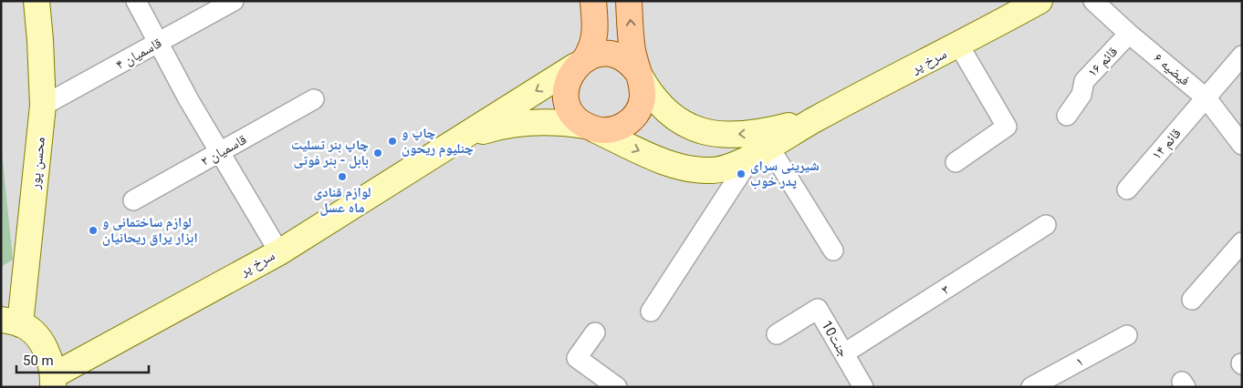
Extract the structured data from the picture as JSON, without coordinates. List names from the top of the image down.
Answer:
{
  "streets": {
    "main road": ["سرخ پر", "محسن پور"],
    "street": [
      "قاسمیان ۴",
      "قائم ۱۶",
      "فیضیه ۶",
      "قائم ۱۴",
      "قاسمیان ۲",
      "۳",
      "جنت10",
      "۱"
    ]
  },
  "crossings": [
    ["قاسمیان ۴", "محسن پور"],
    ["قائم ۱۶", "فیضیه ۶"],
    ["فیضیه ۶", "قائم ۱۴"],
    ["۳", "جنت10"]
  ],
  "places": [
    "چاپ و چنلیوم ریحون",
    "چاپ بنر تسلیت بابل - بنر فوتی",
    "شیرینی سرای پدر خوب",
    "لوازم قنادی ماه عسل",
    "لوازم ساختمانی و ابزار یراق ریحانیان"
  ],
  "scale_bar": "50 m"
}
